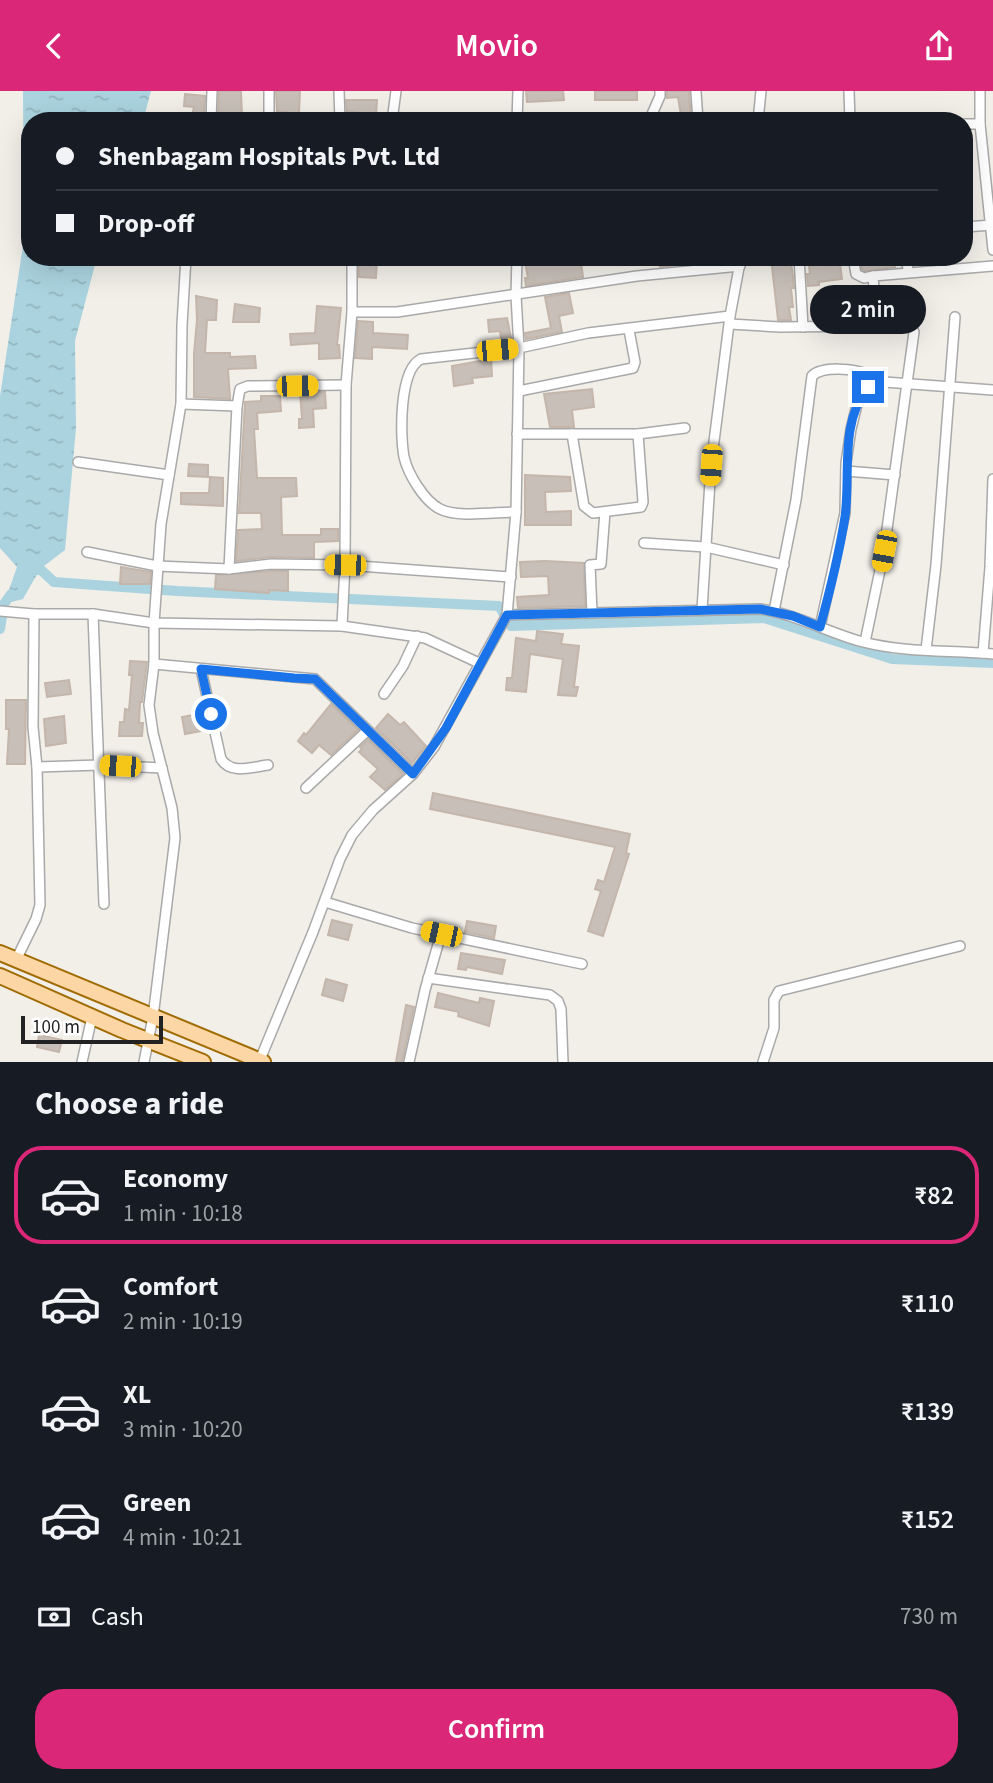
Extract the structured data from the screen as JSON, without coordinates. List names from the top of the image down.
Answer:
{
  "scale_bar": "100 m",
  "page": {
    "header": "Movio",
    "banner": ["Shenbagam Hospitals Pvt. Ltd", "Drop-off"],
    "bubble": "2 min",
    "scale": "100 m",
    "heading": "Choose a ride",
    "list": [
      {
        "name": "Economy",
        "note": "1 min · 10:18",
        "value": "₹82"
      },
      {
        "name": "Comfort",
        "note": "2 min · 10:19",
        "value": "₹110"
      },
      {
        "name": "XL",
        "note": "3 min · 10:20",
        "value": "₹139"
      },
      {
        "name": "Green",
        "note": "4 min · 10:21",
        "value": "₹152"
      }
    ],
    "pay": ["Cash", "730 m"],
    "buttons": "Confirm"
  }
}
